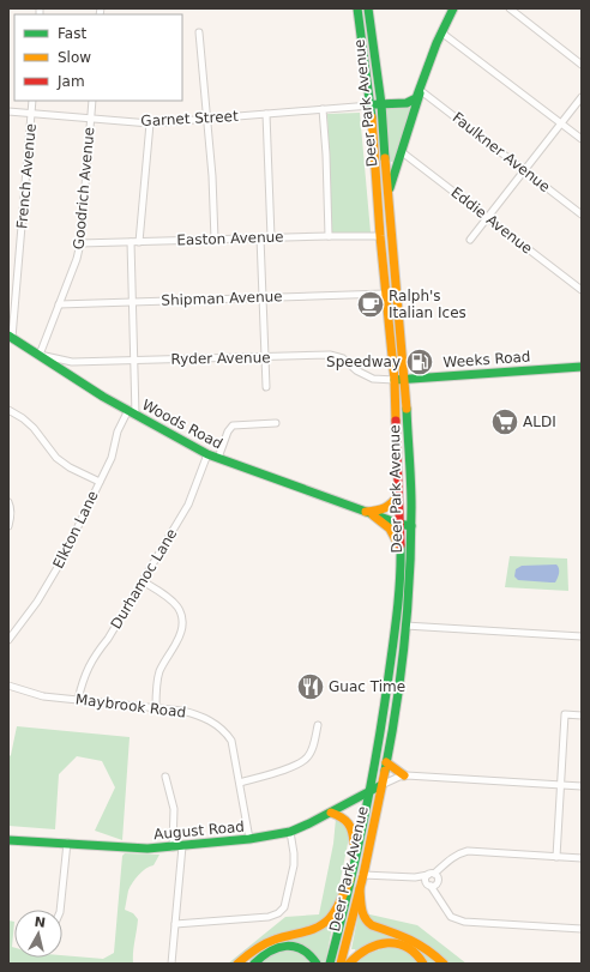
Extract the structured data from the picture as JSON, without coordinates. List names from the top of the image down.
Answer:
{
  "streets": {
    "main road": [
      "Deer Park Avenue",
      "Weeks Road",
      "Woods Road",
      "August Road"
    ],
    "street": [
      "Garnet Street",
      "Faulkner Avenue",
      "French Avenue",
      "Goodrich Avenue",
      "Eddie Avenue",
      "Easton Avenue",
      "Shipman Avenue",
      "Ryder Avenue",
      "Elkton Lane",
      "Durhamoc Lane",
      "Maybrook Road"
    ]
  },
  "crossings": [
    ["Deer Park Avenue", "Garnet Street"],
    ["Deer Park Avenue", "Easton Avenue"],
    ["Deer Park Avenue", "Shipman Avenue"],
    ["Deer Park Avenue", "Ryder Avenue"],
    ["Deer Park Avenue", "Weeks Road"],
    ["Deer Park Avenue", "Woods Road"],
    ["Deer Park Avenue", "August Road"],
    ["Garnet Street", "French Avenue"],
    ["Garnet Street", "Goodrich Avenue"],
    ["French Avenue", "Woods Road"],
    ["Goodrich Avenue", "Easton Avenue"],
    ["Goodrich Avenue", "Shipman Avenue"],
    ["Goodrich Avenue", "Ryder Avenue"],
    ["Goodrich Avenue", "Woods Road"],
    ["Ryder Avenue", "Weeks Road"],
    ["Ryder Avenue", "Woods Road"],
    ["Woods Road", "Elkton Lane"],
    ["Woods Road", "Durhamoc Lane"],
    ["Durhamoc Lane", "Maybrook Road"],
    ["Maybrook Road", "August Road"]
  ],
  "places": {
    "cafe": ["Ralph's Italian Ices"],
    "fuel station": ["Speedway"],
    "supermarket": ["ALDI"],
    "restaurant": ["Guac Time"]
  },
  "legend": ["Fast", "Slow", "Jam"],
  "north": "top"
}
